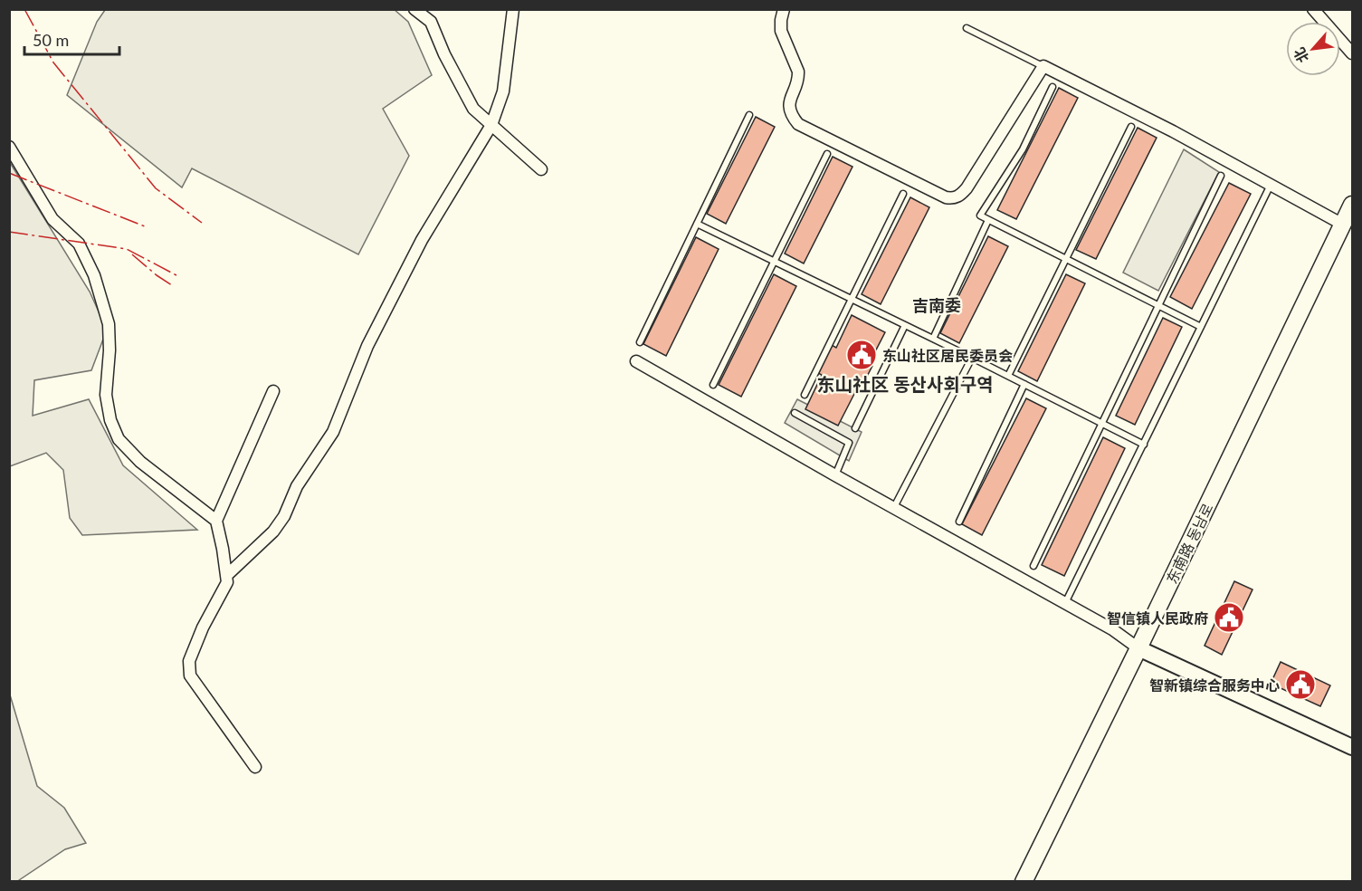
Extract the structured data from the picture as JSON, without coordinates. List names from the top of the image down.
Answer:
{
  "streets": {
    "main road": ["东南路 동남로"]
  },
  "districts": ["吉南委", "东山社区 동산사회구역"],
  "places": {
    "public building": ["东山社区居民委员会", "智信镇人民政府", "智新镇综合服务中心"]
  },
  "scale_bar": "50 m",
  "north": "bottom left"
}
